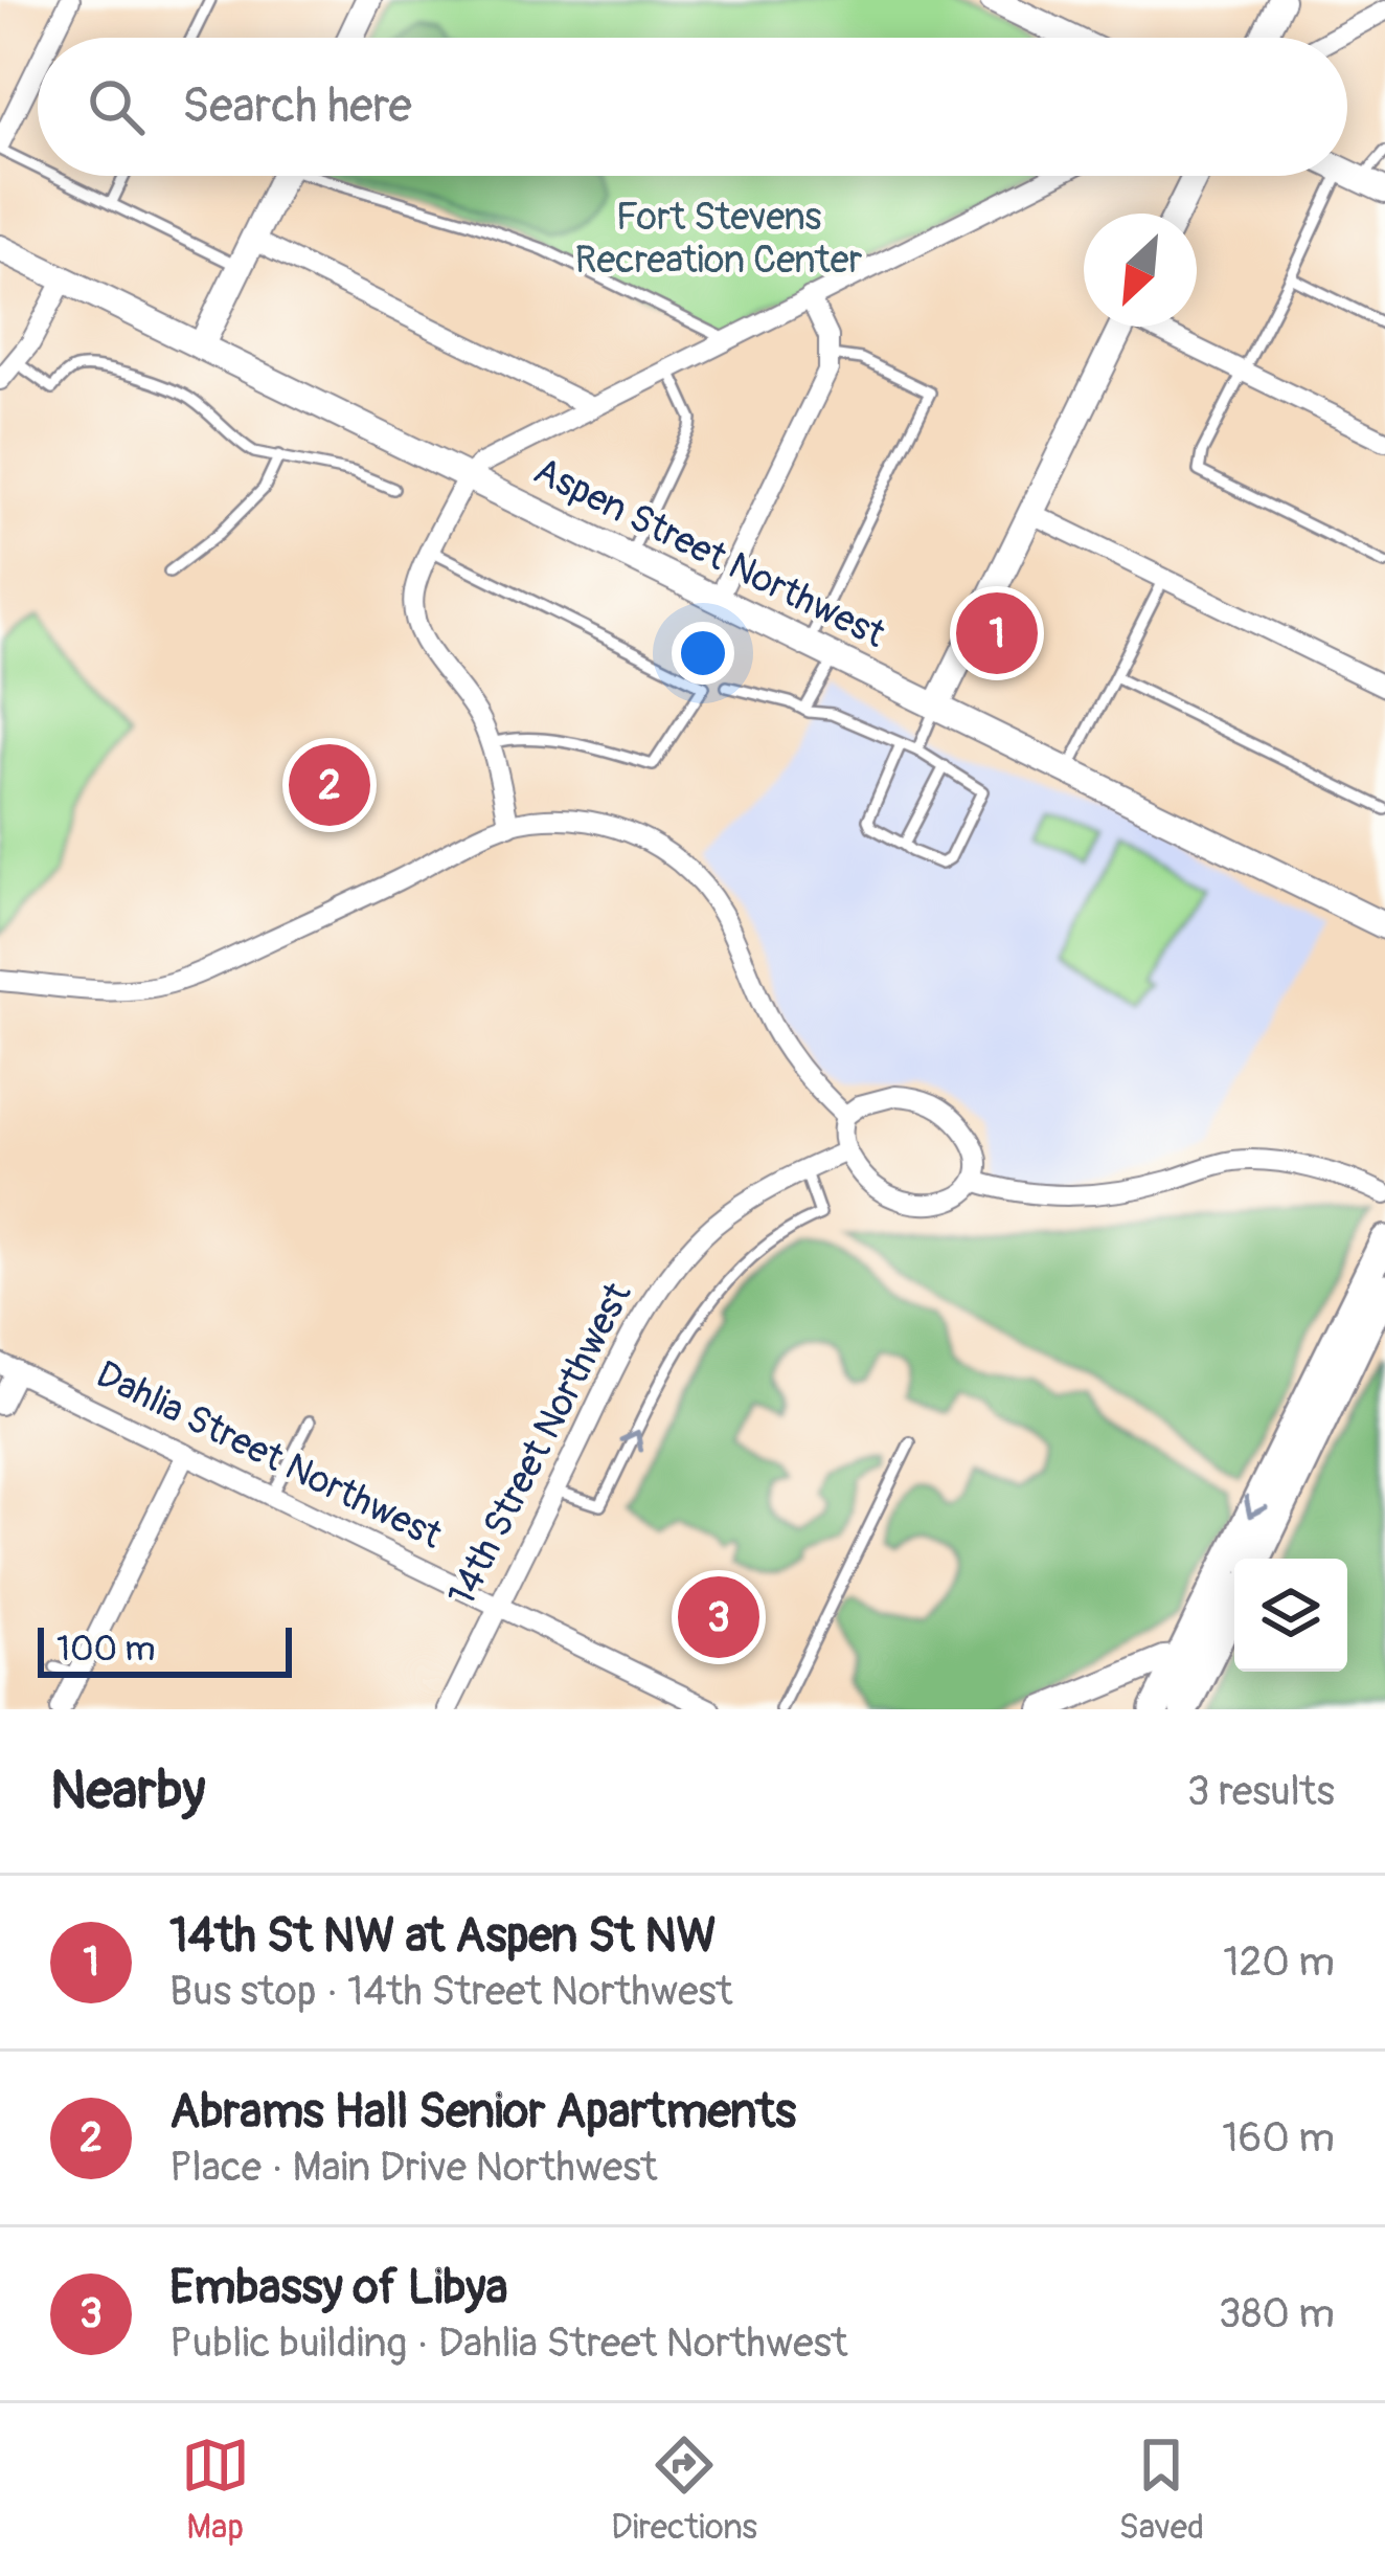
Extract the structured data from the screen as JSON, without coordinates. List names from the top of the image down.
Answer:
{
  "streets": {
    "street": ["Aspen Street Northwest", "14th Street Northwest", "Dahlia Street Northwest"]
  },
  "crossings": [
    ["14th Street Northwest", "Dahlia Street Northwest"]
  ],
  "parks": ["Fort Stevens Recreation Center"],
  "scale_bar": "100 m",
  "north": "bottom left",
  "page": {
    "search": "Search here",
    "pins": ["1", "2", "3"],
    "scale": "100 m",
    "heading": ["Nearby", "3 results"],
    "list": [
      {
        "mark": "1",
        "name": "14th St NW at Aspen St NW",
        "note": "Bus stop · 14th Street Northwest",
        "value": "120 m"
      },
      {
        "mark": "2",
        "name": "Abrams Hall Senior Apartments",
        "note": "Place · Main Drive Northwest",
        "value": "160 m"
      },
      {
        "mark": "3",
        "name": "Embassy of Libya",
        "note": "Public building · Dahlia Street Northwest",
        "value": "380 m"
      }
    ],
    "nav": ["Map", "Directions", "Saved"]
  }
}
